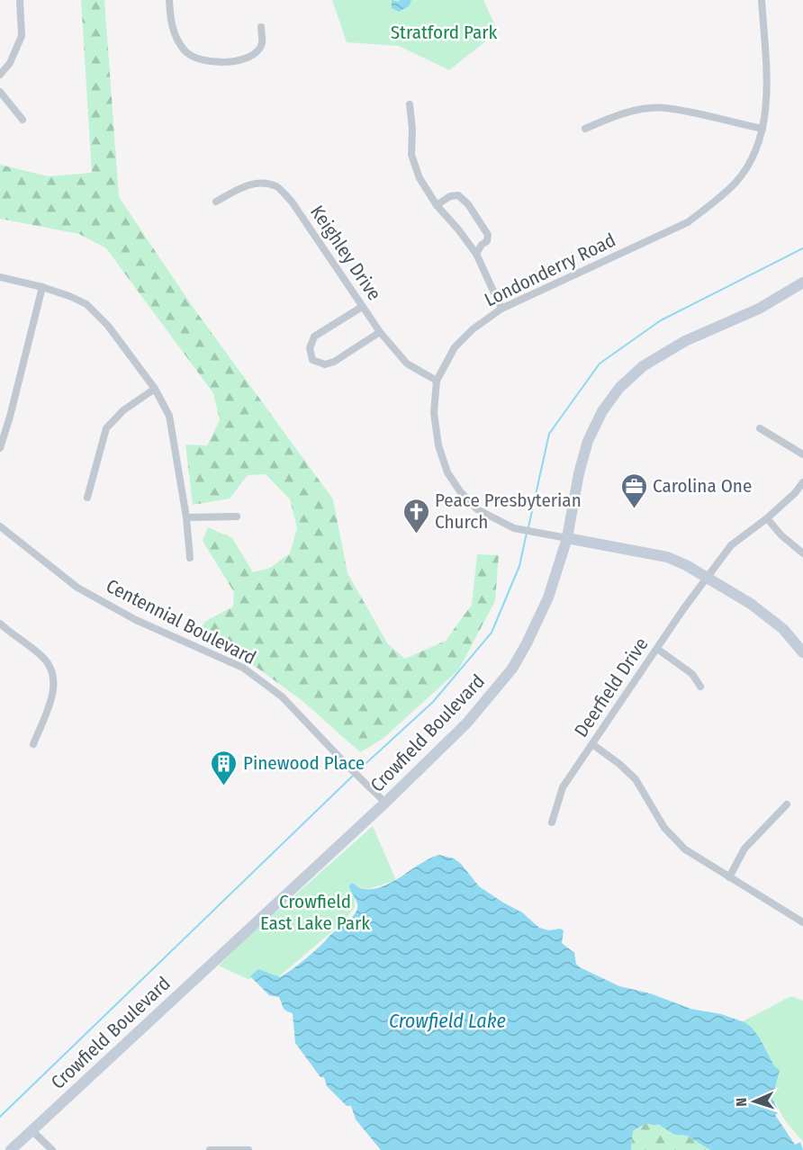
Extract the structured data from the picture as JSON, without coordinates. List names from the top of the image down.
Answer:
{
  "streets": {
    "main road": ["Crowfield Boulevard"],
    "street": [
      "Keighley Drive",
      "Londonderry Road",
      "Centennial Boulevard",
      "Deerfield Drive"
    ]
  },
  "crossings": [
    ["Keighley Drive", "Londonderry Road"],
    ["Londonderry Road", "Crowfield Boulevard"],
    ["Centennial Boulevard", "Crowfield Boulevard"]
  ],
  "water": ["Crowfield Lake"],
  "parks": ["Stratford Park", "Crowfield East Lake Park"],
  "places": {
    "office": ["Carolina One"],
    "church": ["Peace Presbyterian Church"],
    "building": ["Pinewood Place"]
  },
  "north": "left"
}
